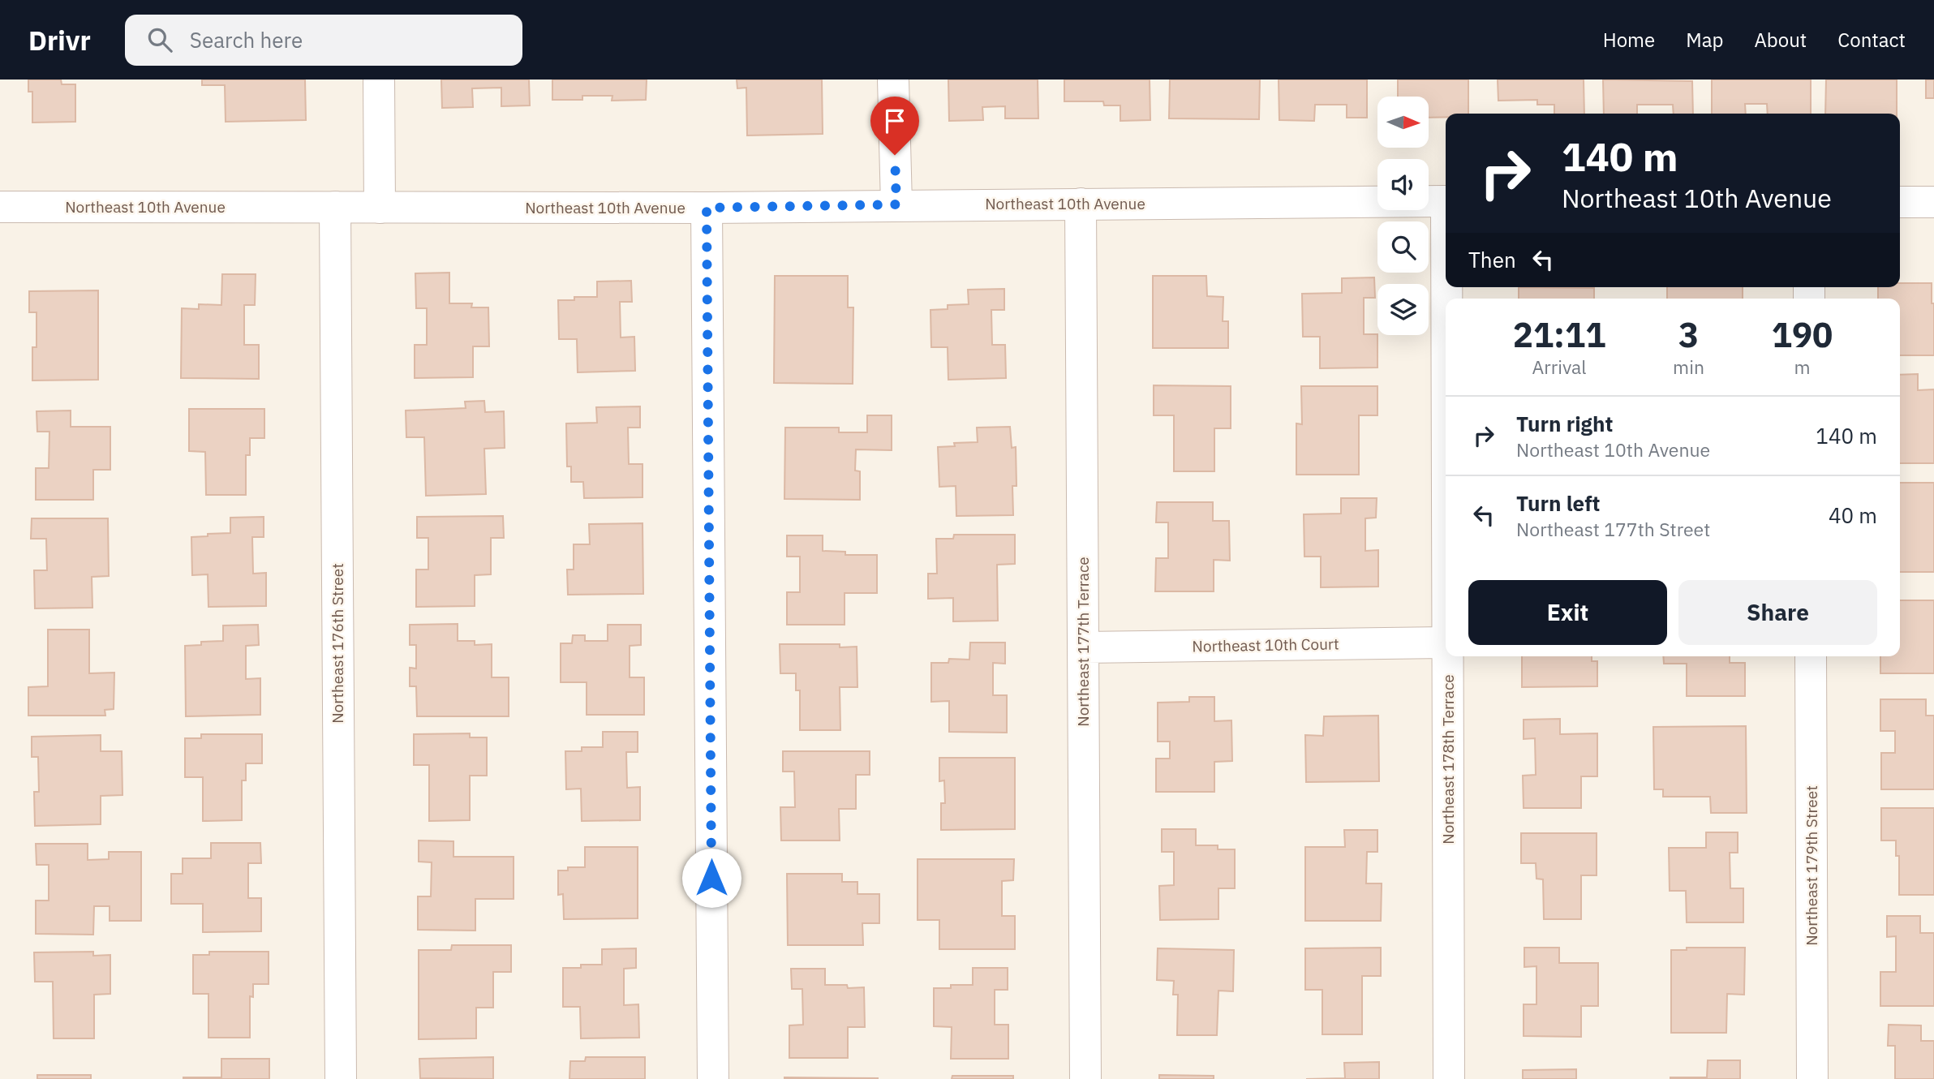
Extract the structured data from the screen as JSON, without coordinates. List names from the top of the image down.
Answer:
{
  "streets": {
    "street": [
      "Northeast 10th Avenue",
      "Northeast 177th Terrace",
      "Northeast 176th Street",
      "Northeast 10th Court",
      "Northeast 178th Terrace",
      "Northeast 179th Street"
    ]
  },
  "crossings": [
    ["Northeast 10th Avenue", "Northeast 177th Terrace"],
    ["Northeast 10th Avenue", "Northeast 176th Street"],
    ["Northeast 177th Terrace", "Northeast 10th Court"]
  ],
  "north": "right",
  "page": {
    "header": "Drivr",
    "search": "Search here",
    "nav": [
      "Home",
      "Map",
      "About",
      "Contact"
    ],
    "turn": ["140 m", "Northeast 10th Avenue"],
    "then": "Then",
    "eta": [
      "21:11",
      "Arrival",
      "3",
      "min",
      "190",
      "m"
    ],
    "list": [
      {
        "name": "Turn right",
        "note": "Northeast 10th Avenue",
        "value": "140 m"
      },
      {
        "name": "Turn left",
        "note": "Northeast 177th Street",
        "value": "40 m"
      }
    ],
    "buttons": ["Exit", "Share"]
  }
}
